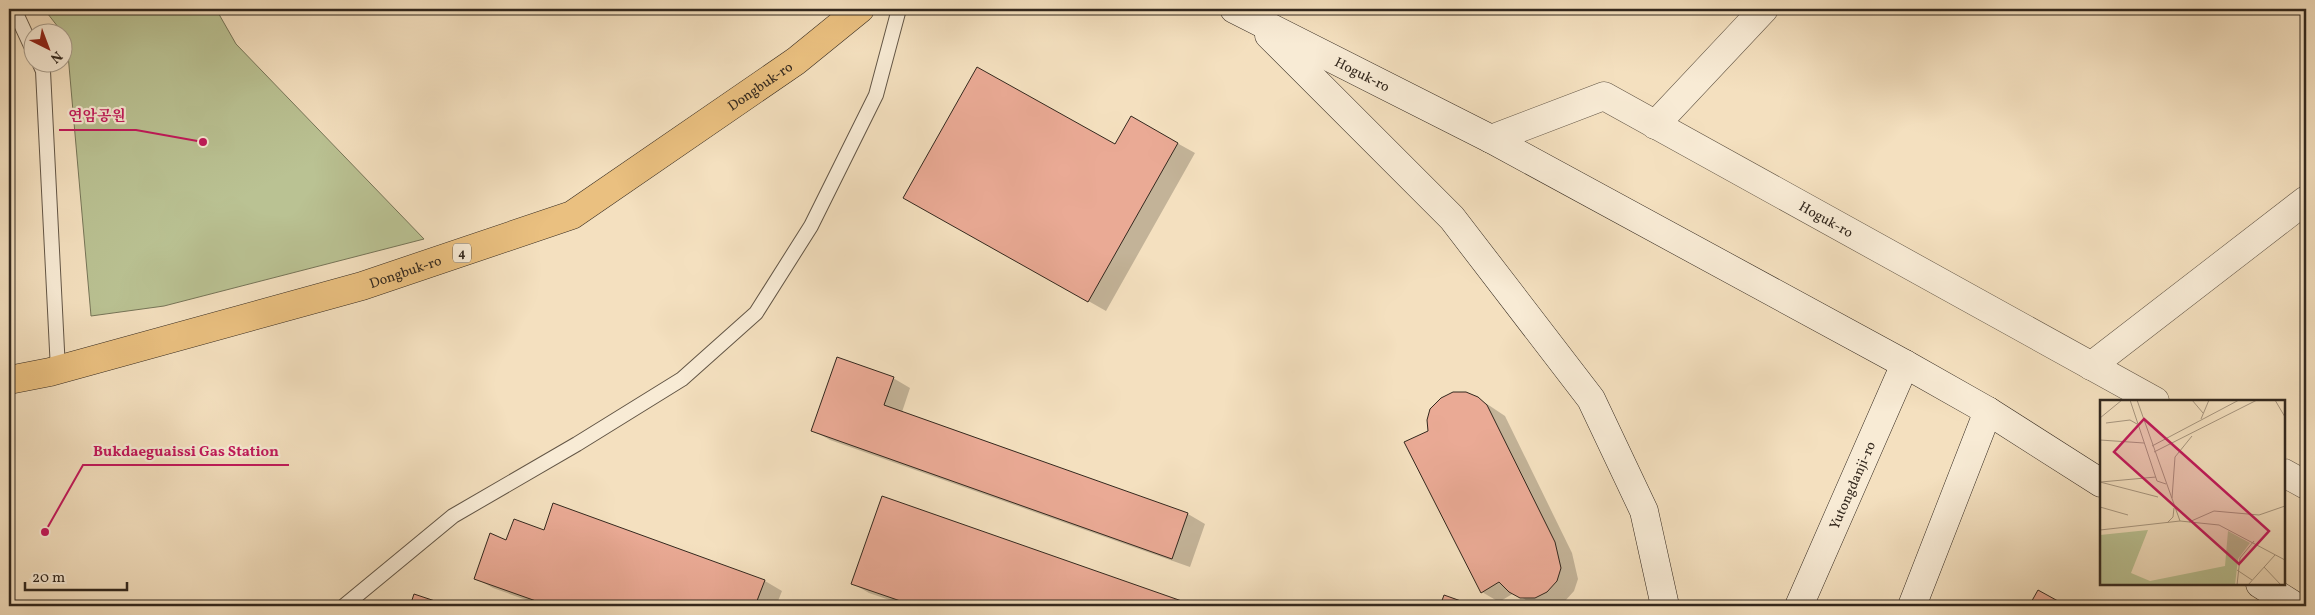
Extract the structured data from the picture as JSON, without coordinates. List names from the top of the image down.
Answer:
{
  "streets": {
    "main road": [
      "Hoguk-ro",
      "Dongbuk-ro",
      "4",
      "Yutongdanji-ro"
    ]
  },
  "crossings": [
    ["Hoguk-ro", "Yutongdanji-ro"]
  ],
  "places": ["연암공원", "Bukdaeguaissi Gas Station"],
  "scale_bar": "20 m",
  "north": "bottom right"
}
